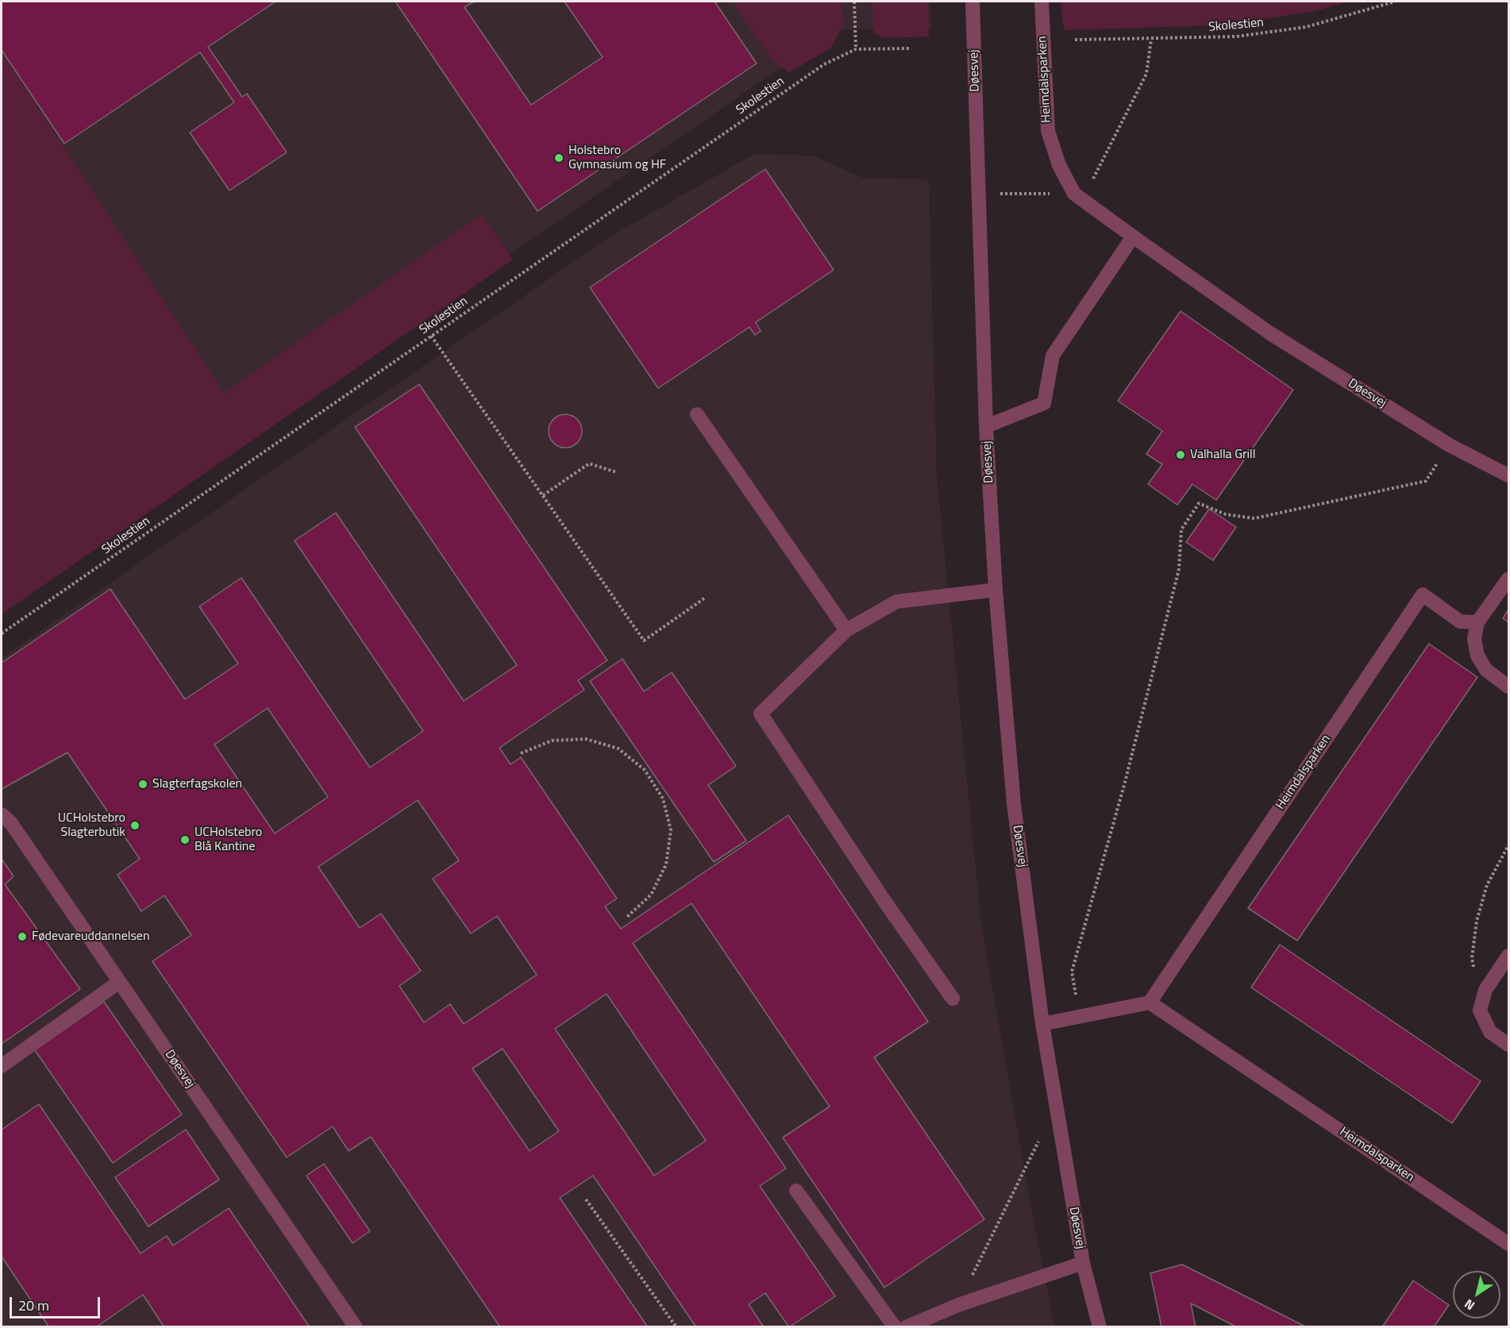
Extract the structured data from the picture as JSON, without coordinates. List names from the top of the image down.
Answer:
{
  "streets": {
    "street": ["Døesvej", "Heimdalsparken"],
    "path": ["Skolestien"]
  },
  "crossings": [
    ["Døesvej", "Heimdalsparken"]
  ],
  "places": [
    "Holstebro Gymnasium og HF",
    "Valhalla Grill",
    "Slagterfagskolen",
    "UCHolstebro Slagterbutik",
    "UCHolstebro Blå Kantine",
    "Fødevareuddannelsen"
  ],
  "scale_bar": "20 m",
  "north": "bottom left"
}
